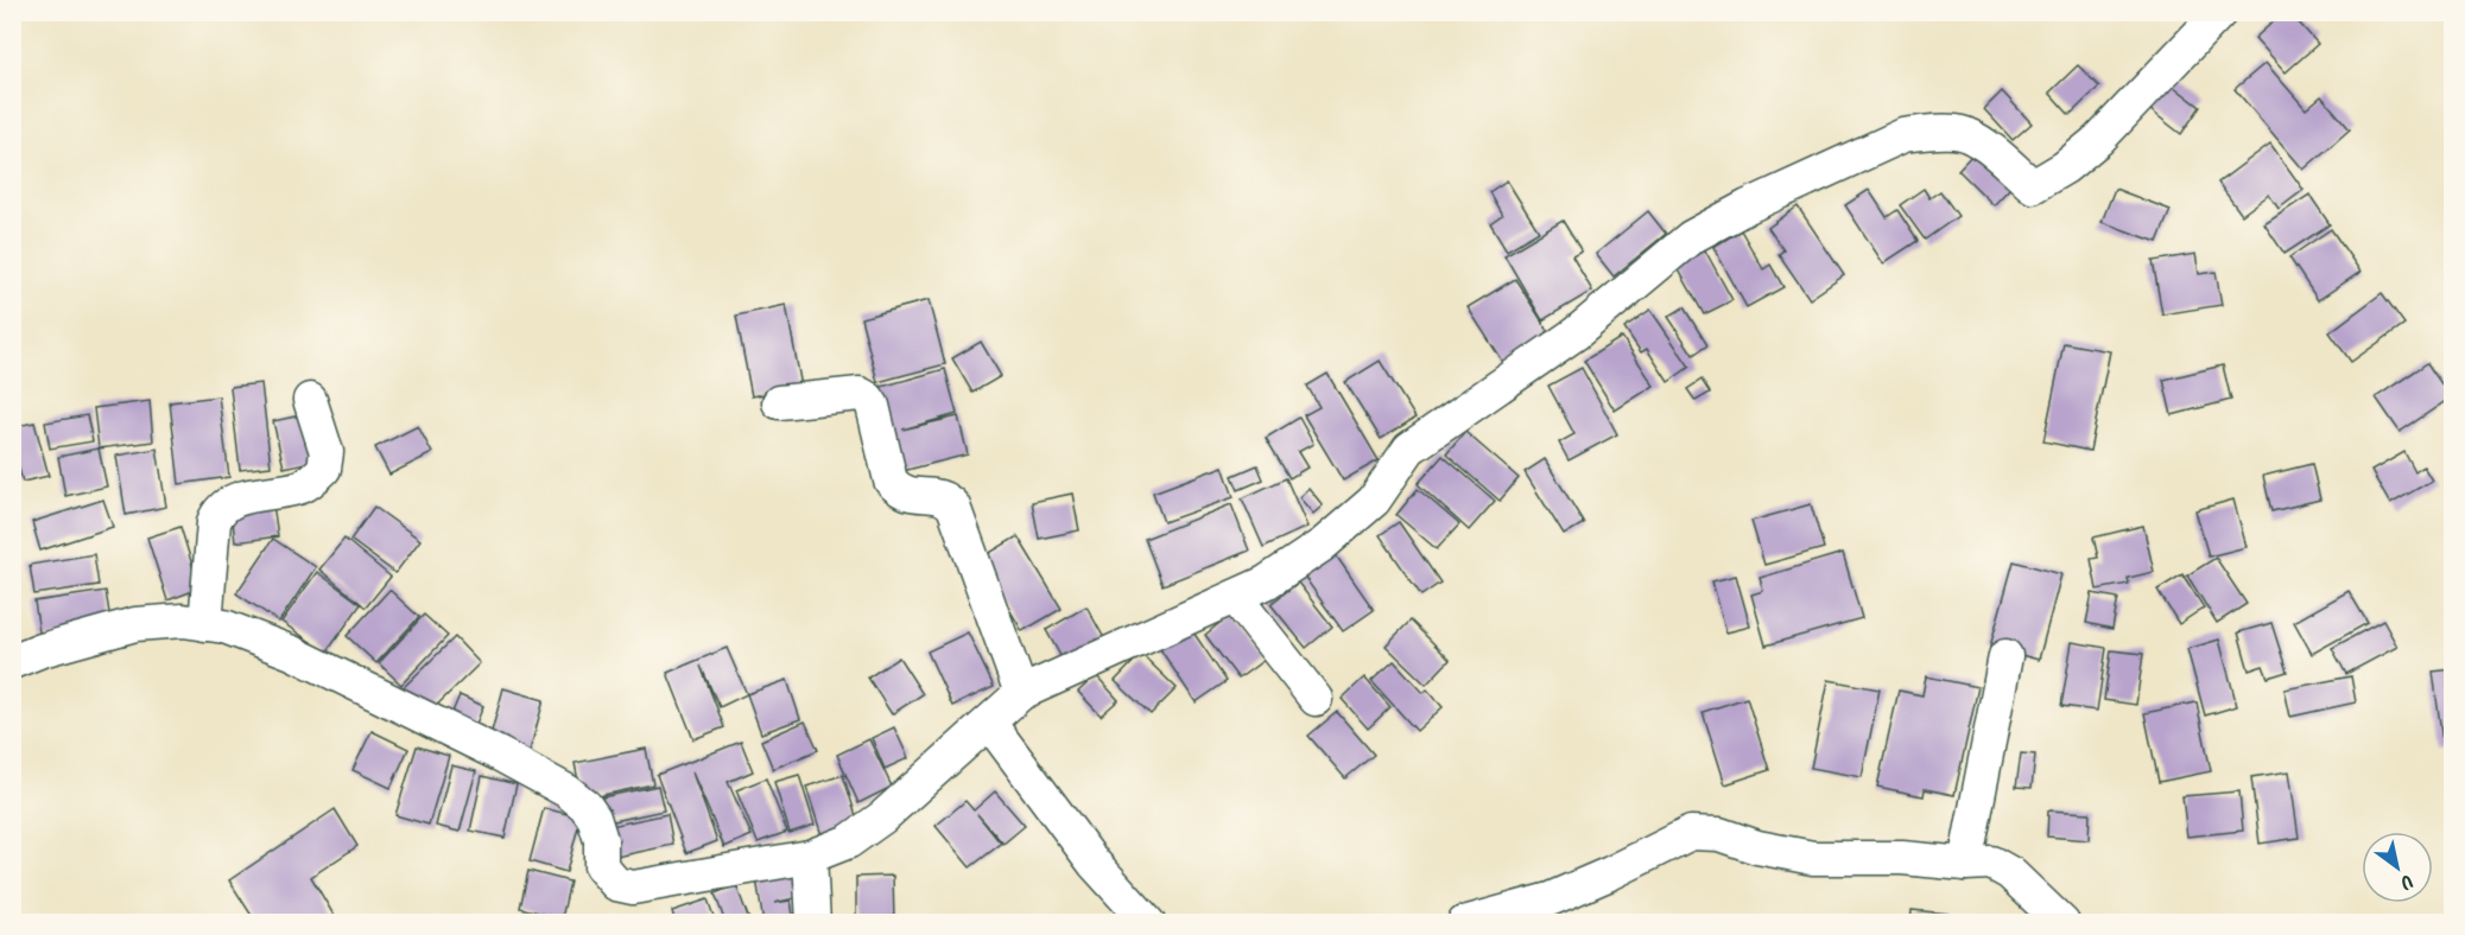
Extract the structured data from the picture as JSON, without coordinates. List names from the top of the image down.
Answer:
{
  "north": "bottom right"
}
